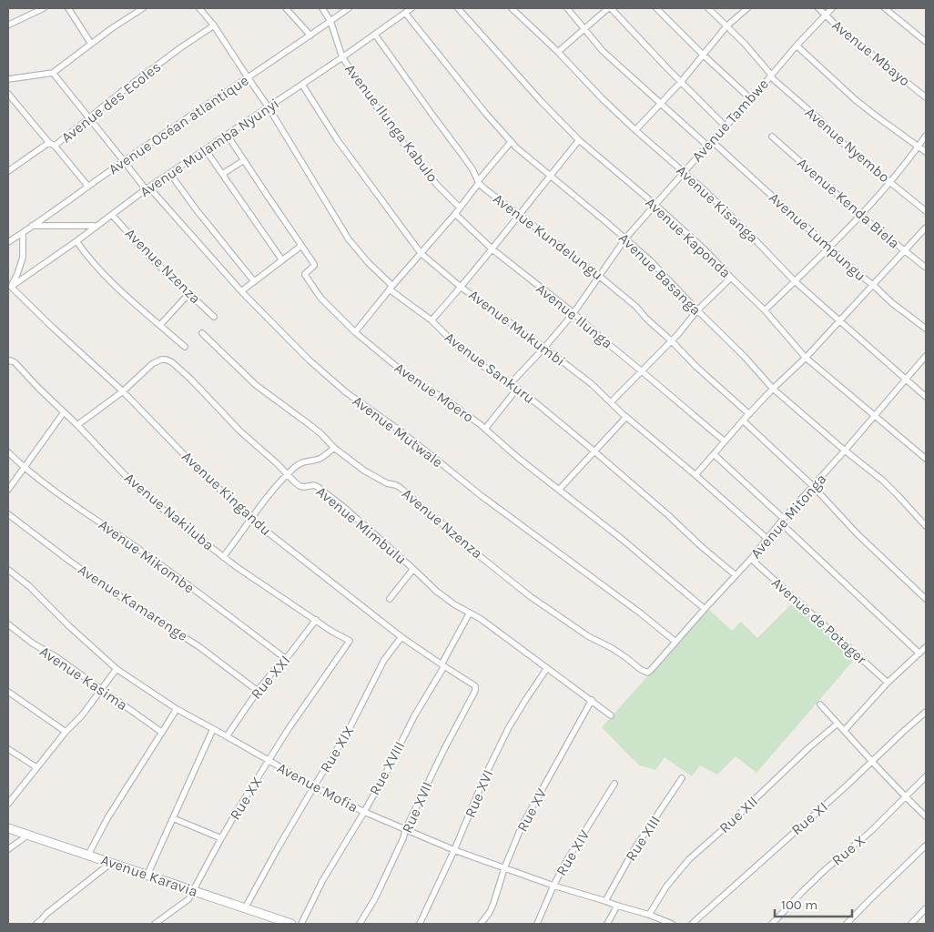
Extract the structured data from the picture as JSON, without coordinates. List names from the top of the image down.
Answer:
{
  "streets": {
    "street": [
      "Avenue Mbayo",
      "Avenue des Ecoles",
      "Avenue Tambwe",
      "Avenue Ilunga Kabulo",
      "Avenue Océan atlantique",
      "Avenue Nyembo",
      "Avenue Mulamba Nyunyi",
      "Avenue Kenda Biela",
      "Avenue Kisanga",
      "Avenue Kundelungu",
      "Avenue Lumpungu",
      "Avenue Kaponda",
      "Avenue Nzenza",
      "Avenue Basanga",
      "Avenue Ilunga",
      "Avenue Mukumbi",
      "Avenue Sankuru",
      "Avenue Moero",
      "Avenue Mutwale",
      "Avenue Kingandu",
      "Avenue Nakiluba",
      "Avenue Mitonga",
      "Avenue Mimbulu",
      "Avenue Mikombe",
      "Avenue Kamarenge",
      "Avenue de Potager",
      "Rue XXI",
      "Avenue Kasima",
      "Rue XIX",
      "Rue XVIII",
      "Avenue Mofia",
      "Rue XVI",
      "Rue XX",
      "Rue XVII",
      "Rue XV",
      "Rue XII",
      "Rue XI",
      "Rue XIII",
      "Rue X",
      "Rue XIV",
      "Avenue Karavia"
    ]
  },
  "crossings": [
    ["Avenue Mbayo", "Avenue Tambwe"],
    ["Avenue des Ecoles", "Avenue Sankuru"],
    ["Avenue des Ecoles", "Avenue Mutwale"],
    ["Avenue Tambwe", "Avenue Nyembo"],
    ["Avenue Tambwe", "Avenue Kisanga"],
    ["Avenue Tambwe", "Avenue Kundelungu"],
    ["Avenue Tambwe", "Avenue Lumpungu"],
    ["Avenue Tambwe", "Avenue Kaponda"],
    ["Avenue Tambwe", "Avenue Basanga"],
    ["Avenue Tambwe", "Avenue Ilunga"],
    ["Avenue Tambwe", "Avenue Mukumbi"],
    ["Avenue Tambwe", "Avenue Sankuru"],
    ["Avenue Ilunga Kabulo", "Avenue Océan atlantique"],
    ["Avenue Ilunga Kabulo", "Avenue Mulamba Nyunyi"],
    ["Avenue Océan atlantique", "Avenue Sankuru"],
    ["Avenue Océan atlantique", "Avenue Mutwale"],
    ["Avenue Mulamba Nyunyi", "Avenue Kundelungu"],
    ["Avenue Mulamba Nyunyi", "Avenue Nzenza"],
    ["Avenue Mulamba Nyunyi", "Avenue Basanga"],
    ["Avenue Mulamba Nyunyi", "Avenue Mukumbi"],
    ["Avenue Mulamba Nyunyi", "Avenue Sankuru"],
    ["Avenue Mulamba Nyunyi", "Avenue Moero"],
    ["Avenue Mulamba Nyunyi", "Avenue Mutwale"],
    ["Avenue Mulamba Nyunyi", "Avenue Kingandu"],
    ["Avenue Kisanga", "Avenue Mitonga"],
    ["Avenue Kaponda", "Avenue Mitonga"],
    ["Avenue Nzenza", "Avenue Mitonga"],
    ["Avenue Basanga", "Avenue Mitonga"],
    ["Avenue Mukumbi", "Avenue Mitonga"],
    ["Avenue Sankuru", "Avenue Mitonga"],
    ["Avenue Moero", "Avenue Mitonga"],
    ["Avenue Mutwale", "Avenue Mitonga"],
    ["Avenue Kingandu", "Avenue Mimbulu"],
    ["Avenue Kingandu", "Rue XIX"],
    ["Avenue Kingandu", "Rue XVIII"],
    ["Avenue Kingandu", "Rue XVII"],
    ["Avenue Nakiluba", "Avenue Mimbulu"],
    ["Avenue Nakiluba", "Rue XXI"],
    ["Avenue Nakiluba", "Rue XX"],
    ["Avenue Mitonga", "Avenue de Potager"],
    ["Avenue Mimbulu", "Rue XVI"],
    ["Avenue Mimbulu", "Rue XV"],
    ["Avenue Mikombe", "Rue XXI"],
    ["Avenue Kamarenge", "Rue XXI"],
    ["Rue XXI", "Avenue Mofia"],
    ["Rue XIX", "Avenue Mofia"],
    ["Rue XIX", "Avenue Karavia"],
    ["Rue XVIII", "Avenue Mofia"],
    ["Avenue Mofia", "Rue XVI"],
    ["Avenue Mofia", "Rue XX"],
    ["Avenue Mofia", "Rue XVII"],
    ["Avenue Mofia", "Rue XV"],
    ["Avenue Mofia", "Rue XII"],
    ["Avenue Mofia", "Rue XIII"],
    ["Avenue Mofia", "Rue XIV"],
    ["Rue XX", "Avenue Karavia"]
  ],
  "scale_bar": "100 m"
}
